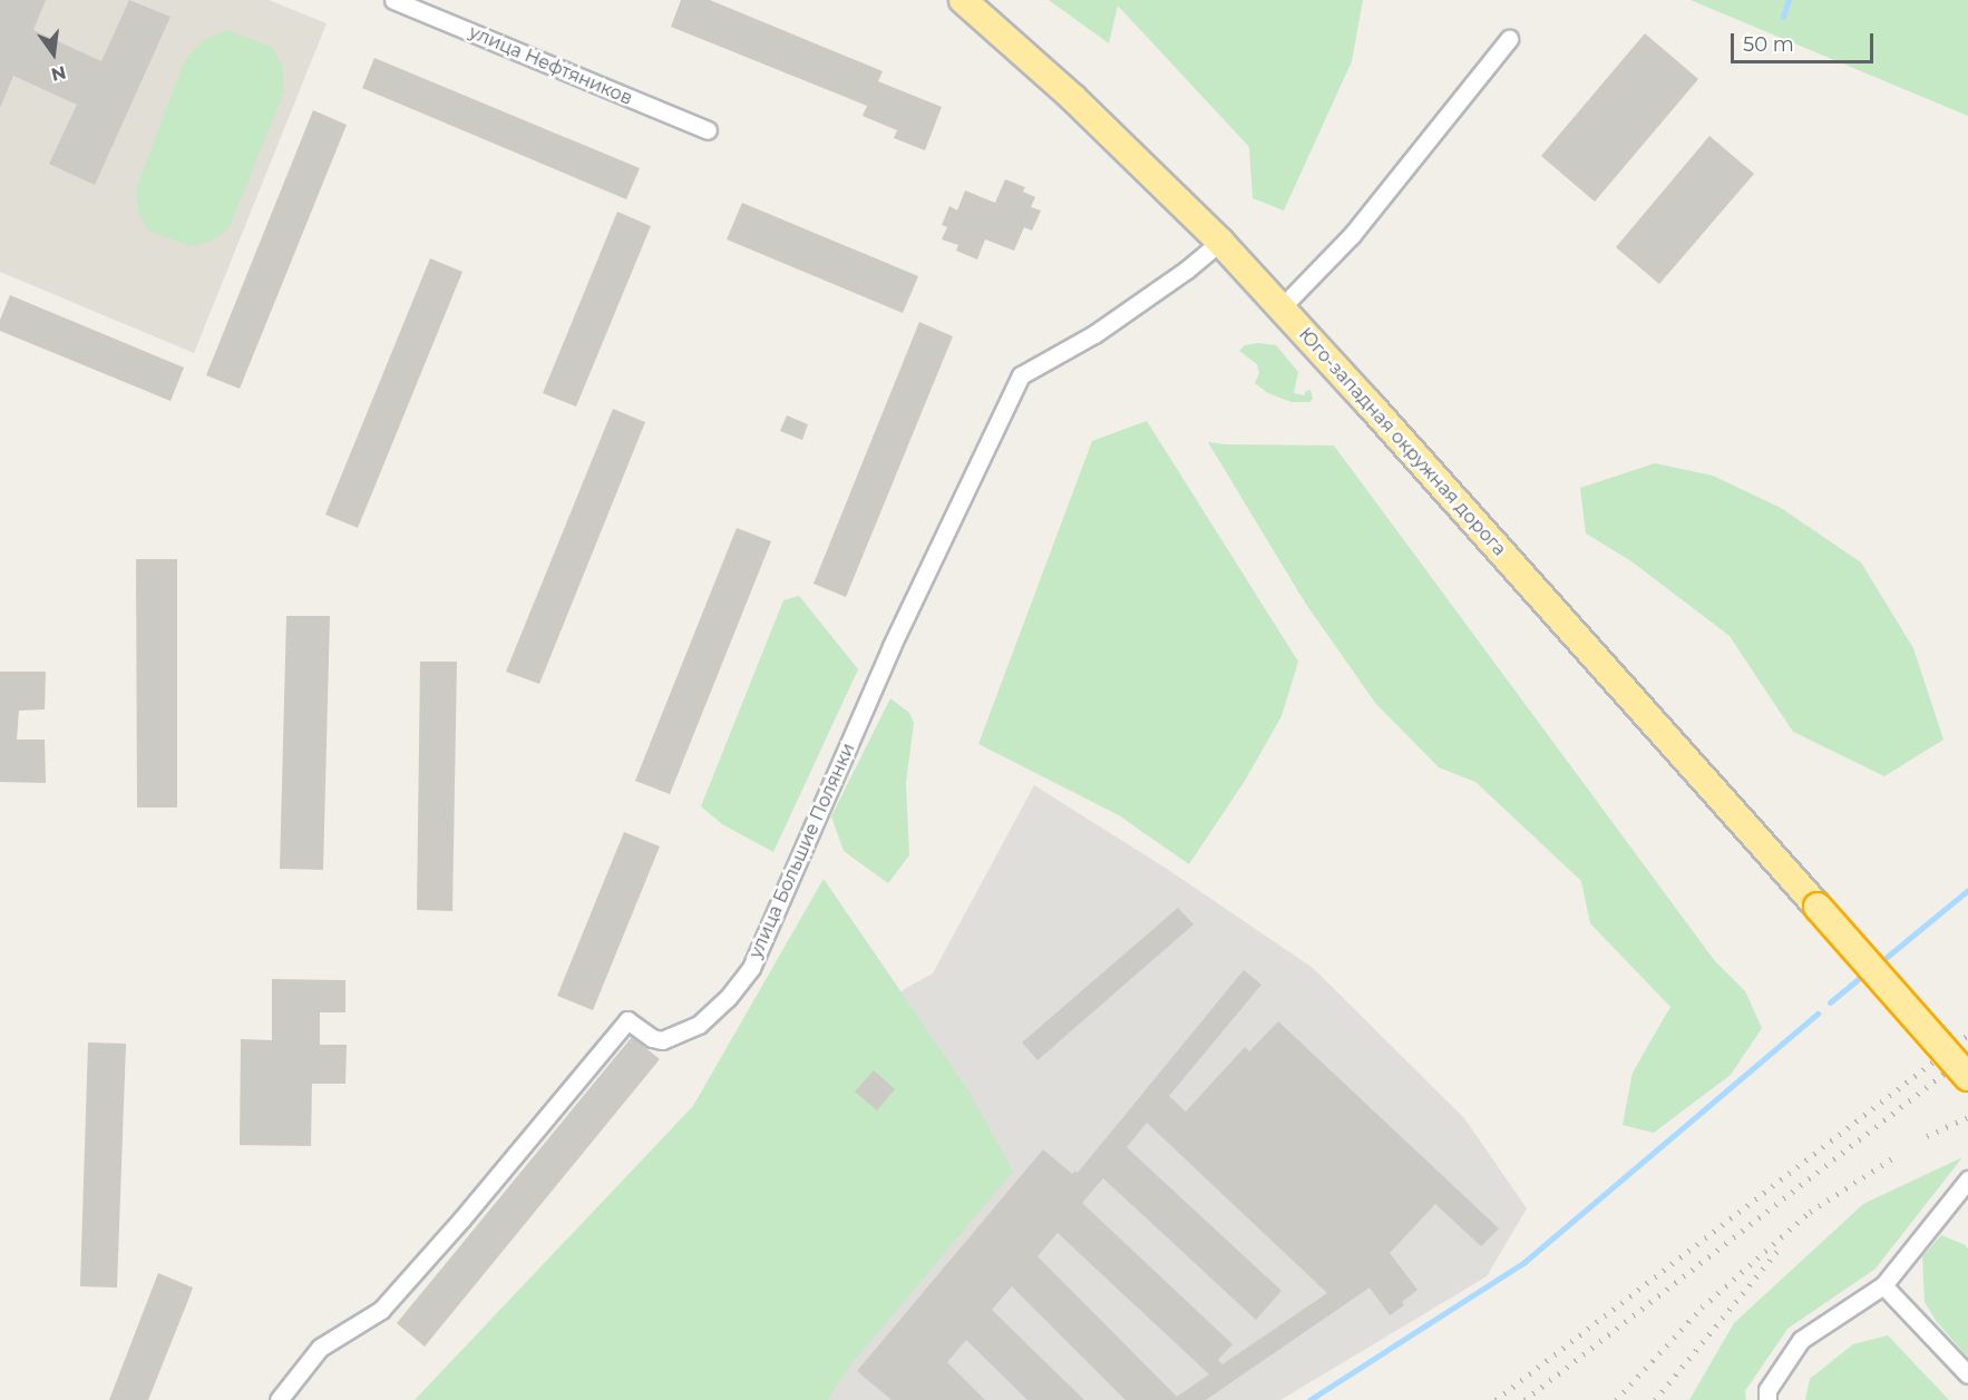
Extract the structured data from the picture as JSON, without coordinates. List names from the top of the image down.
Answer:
{
  "streets": {
    "highway": ["Юго-западная окружная дорога"],
    "street": ["улица Нефтяников", "улица Большие Полянки"]
  },
  "crossings": [
    ["Юго-западная окружная дорога", "улица Большие Полянки"]
  ],
  "scale_bar": "50 m",
  "north": "bottom"
}
